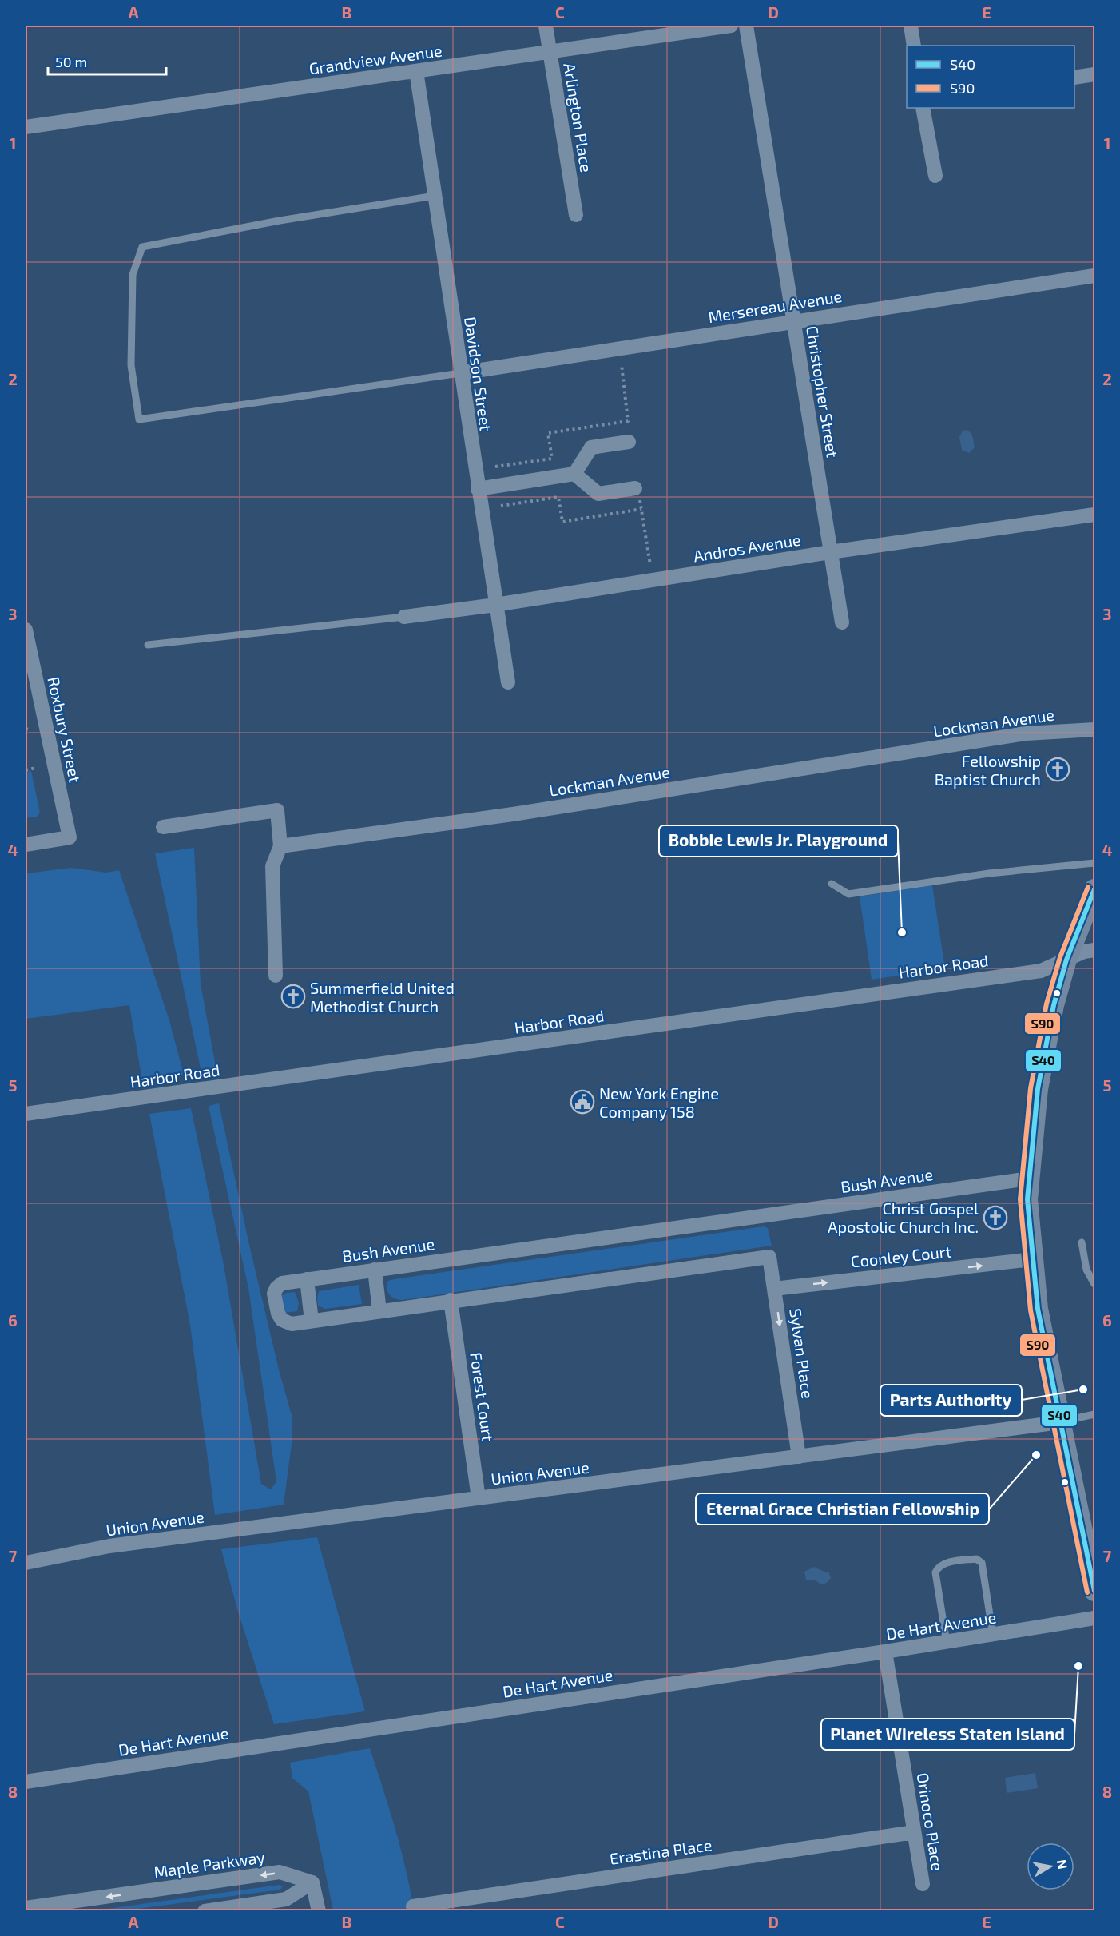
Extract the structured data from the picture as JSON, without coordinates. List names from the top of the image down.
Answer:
{
  "streets": {
    "street": [
      "Grandview Avenue",
      "Arlington Place",
      "Mersereau Avenue",
      "Davidson Street",
      "Christopher Street",
      "Andros Avenue",
      "Lockman Avenue",
      "Roxbury Street",
      "Harbor Road",
      "Bush Avenue",
      "Coonley Court",
      "Sylvan Place",
      "Forest Court",
      "Union Avenue",
      "De Hart Avenue",
      "Orinoco Place",
      "Erastina Place",
      "Maple Parkway"
    ]
  },
  "crossings": [
    ["Grandview Avenue", "Arlington Place"],
    ["Grandview Avenue", "Davidson Street"],
    ["Mersereau Avenue", "Davidson Street"],
    ["Mersereau Avenue", "Christopher Street"],
    ["Davidson Street", "Andros Avenue"],
    ["Christopher Street", "Andros Avenue"],
    ["Bush Avenue", "Sylvan Place"],
    ["Bush Avenue", "Forest Court"],
    ["Coonley Court", "Sylvan Place"],
    ["Sylvan Place", "Union Avenue"],
    ["Forest Court", "Union Avenue"],
    ["De Hart Avenue", "Orinoco Place"],
    ["Orinoco Place", "Erastina Place"]
  ],
  "one_way": ["Coonley Court", "Sylvan Place"],
  "places": {
    "church": ["Fellowship Baptist Church", "Summerfield United Methodist Church", "Christ Gospel Apostolic Church Inc."],
    "other": [
      "Bobbie Lewis Jr. Playground",
      "Parts Authority",
      "Eternal Grace Christian Fellowship",
      "Planet Wireless Staten Island"
    ],
    "public building": ["New York Engine Company 158"]
  },
  "lines": ["transit line S90", "transit line S40"],
  "legend": ["S40", "S90"],
  "scale_bar": "50 m",
  "north": "right",
  "grid": {
    "columns": [
      "A",
      "B",
      "C",
      "D",
      "E"
    ],
    "rows": [
      "1",
      "2",
      "3",
      "4",
      "5",
      "6",
      "7",
      "8"
    ]
  }
}
